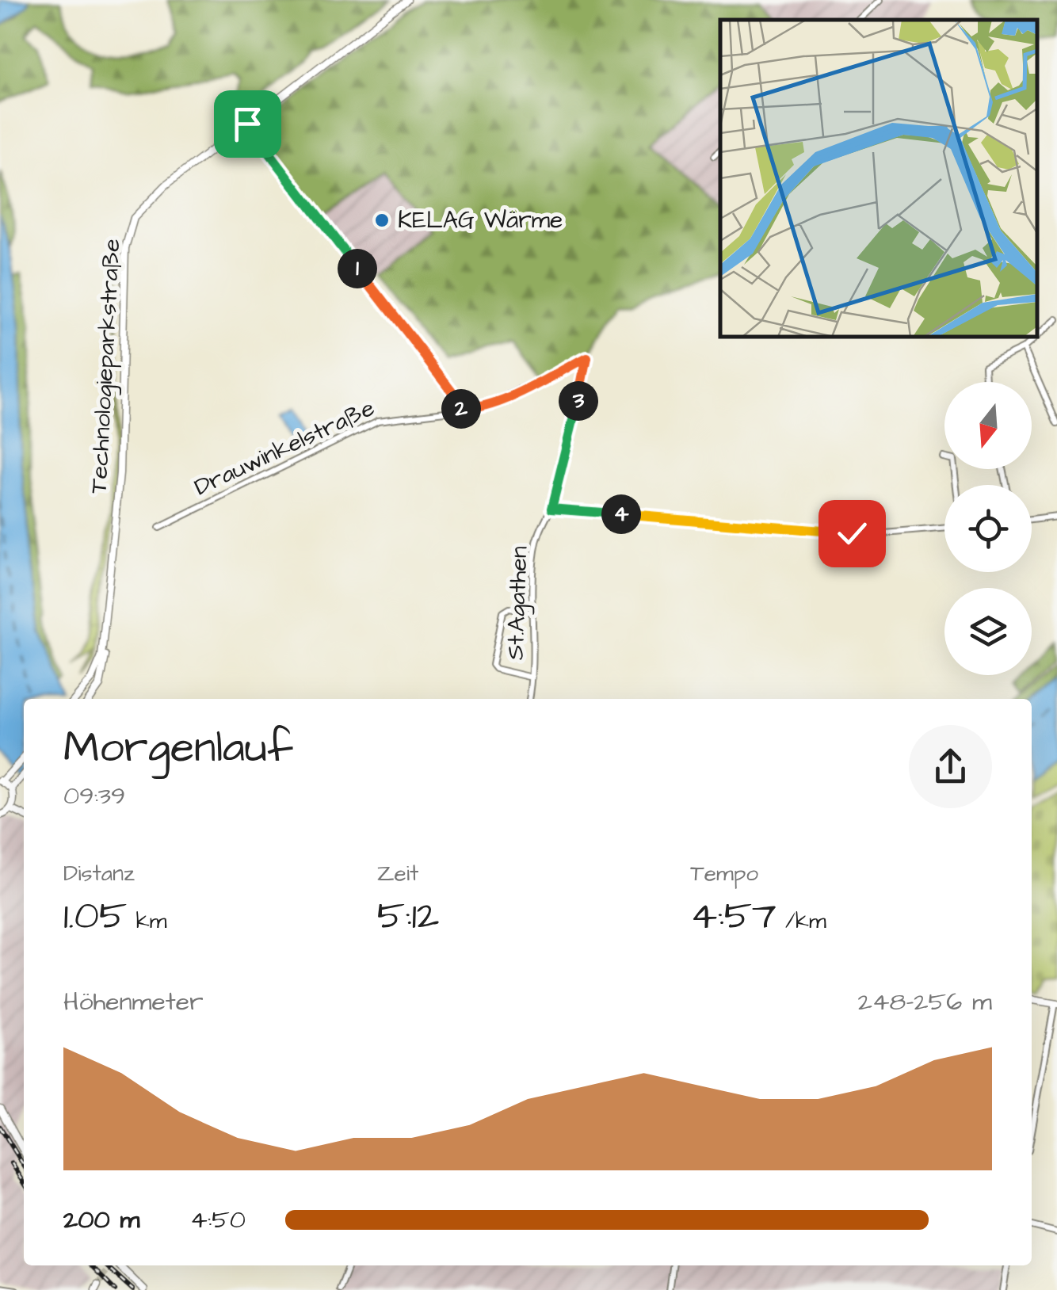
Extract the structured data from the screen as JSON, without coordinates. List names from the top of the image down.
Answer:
{
  "streets": {
    "street": ["Technologieparkstraße", "Drauwinkelstraße", "St.Agathen"]
  },
  "crossings": [
    ["Drauwinkelstraße", "St.Agathen"]
  ],
  "places": ["KELAG Wärme"],
  "north": "bottom",
  "page": {
    "pins": [
      "1",
      "3",
      "2",
      "4"
    ],
    "heading": ["Morgenlauf", "09:39"],
    "stats": [
      ["Distanz", "1.05 km"],
      ["Zeit", "5:12"],
      ["Tempo", "4:57 /km"]
    ],
    "chart": ["Höhenmeter", "248–256 m"],
    "list": [
      {
        "name": "200 m",
        "note": "4:50"
      }
    ]
  }
}
